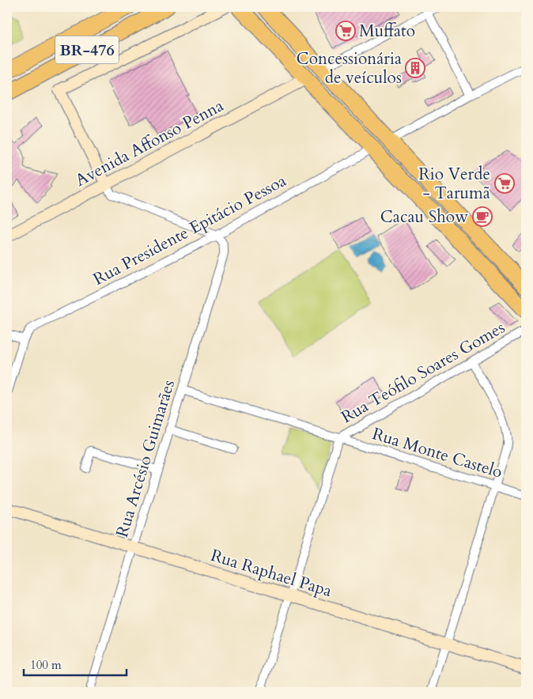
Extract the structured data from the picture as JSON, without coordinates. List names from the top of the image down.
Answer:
{
  "streets": {
    "highway": ["BR-476"],
    "street": [
      "Avenida Affonso Penna",
      "Rua Presidente Epitácio Pessoa",
      "Rua Teófilo Soares Gomes",
      "Rua Monte Castelo",
      "Rua Arcésio Guimarães",
      "Rua Raphael Papa"
    ]
  },
  "crossings": [
    ["Rua Presidente Epitácio Pessoa", "Rua Arcésio Guimarães"],
    ["Rua Teófilo Soares Gomes", "Rua Monte Castelo"],
    ["Rua Teófilo Soares Gomes", "Rua Raphael Papa"],
    ["Rua Monte Castelo", "Rua Arcésio Guimarães"],
    ["Rua Arcésio Guimarães", "Rua Raphael Papa"]
  ],
  "places": {
    "supermarket": ["Muffato", "Rio Verde - Tarumã"],
    "building": ["Concessionária de veículos"],
    "cafe": ["Cacau Show"]
  },
  "scale_bar": "100 m"
}
